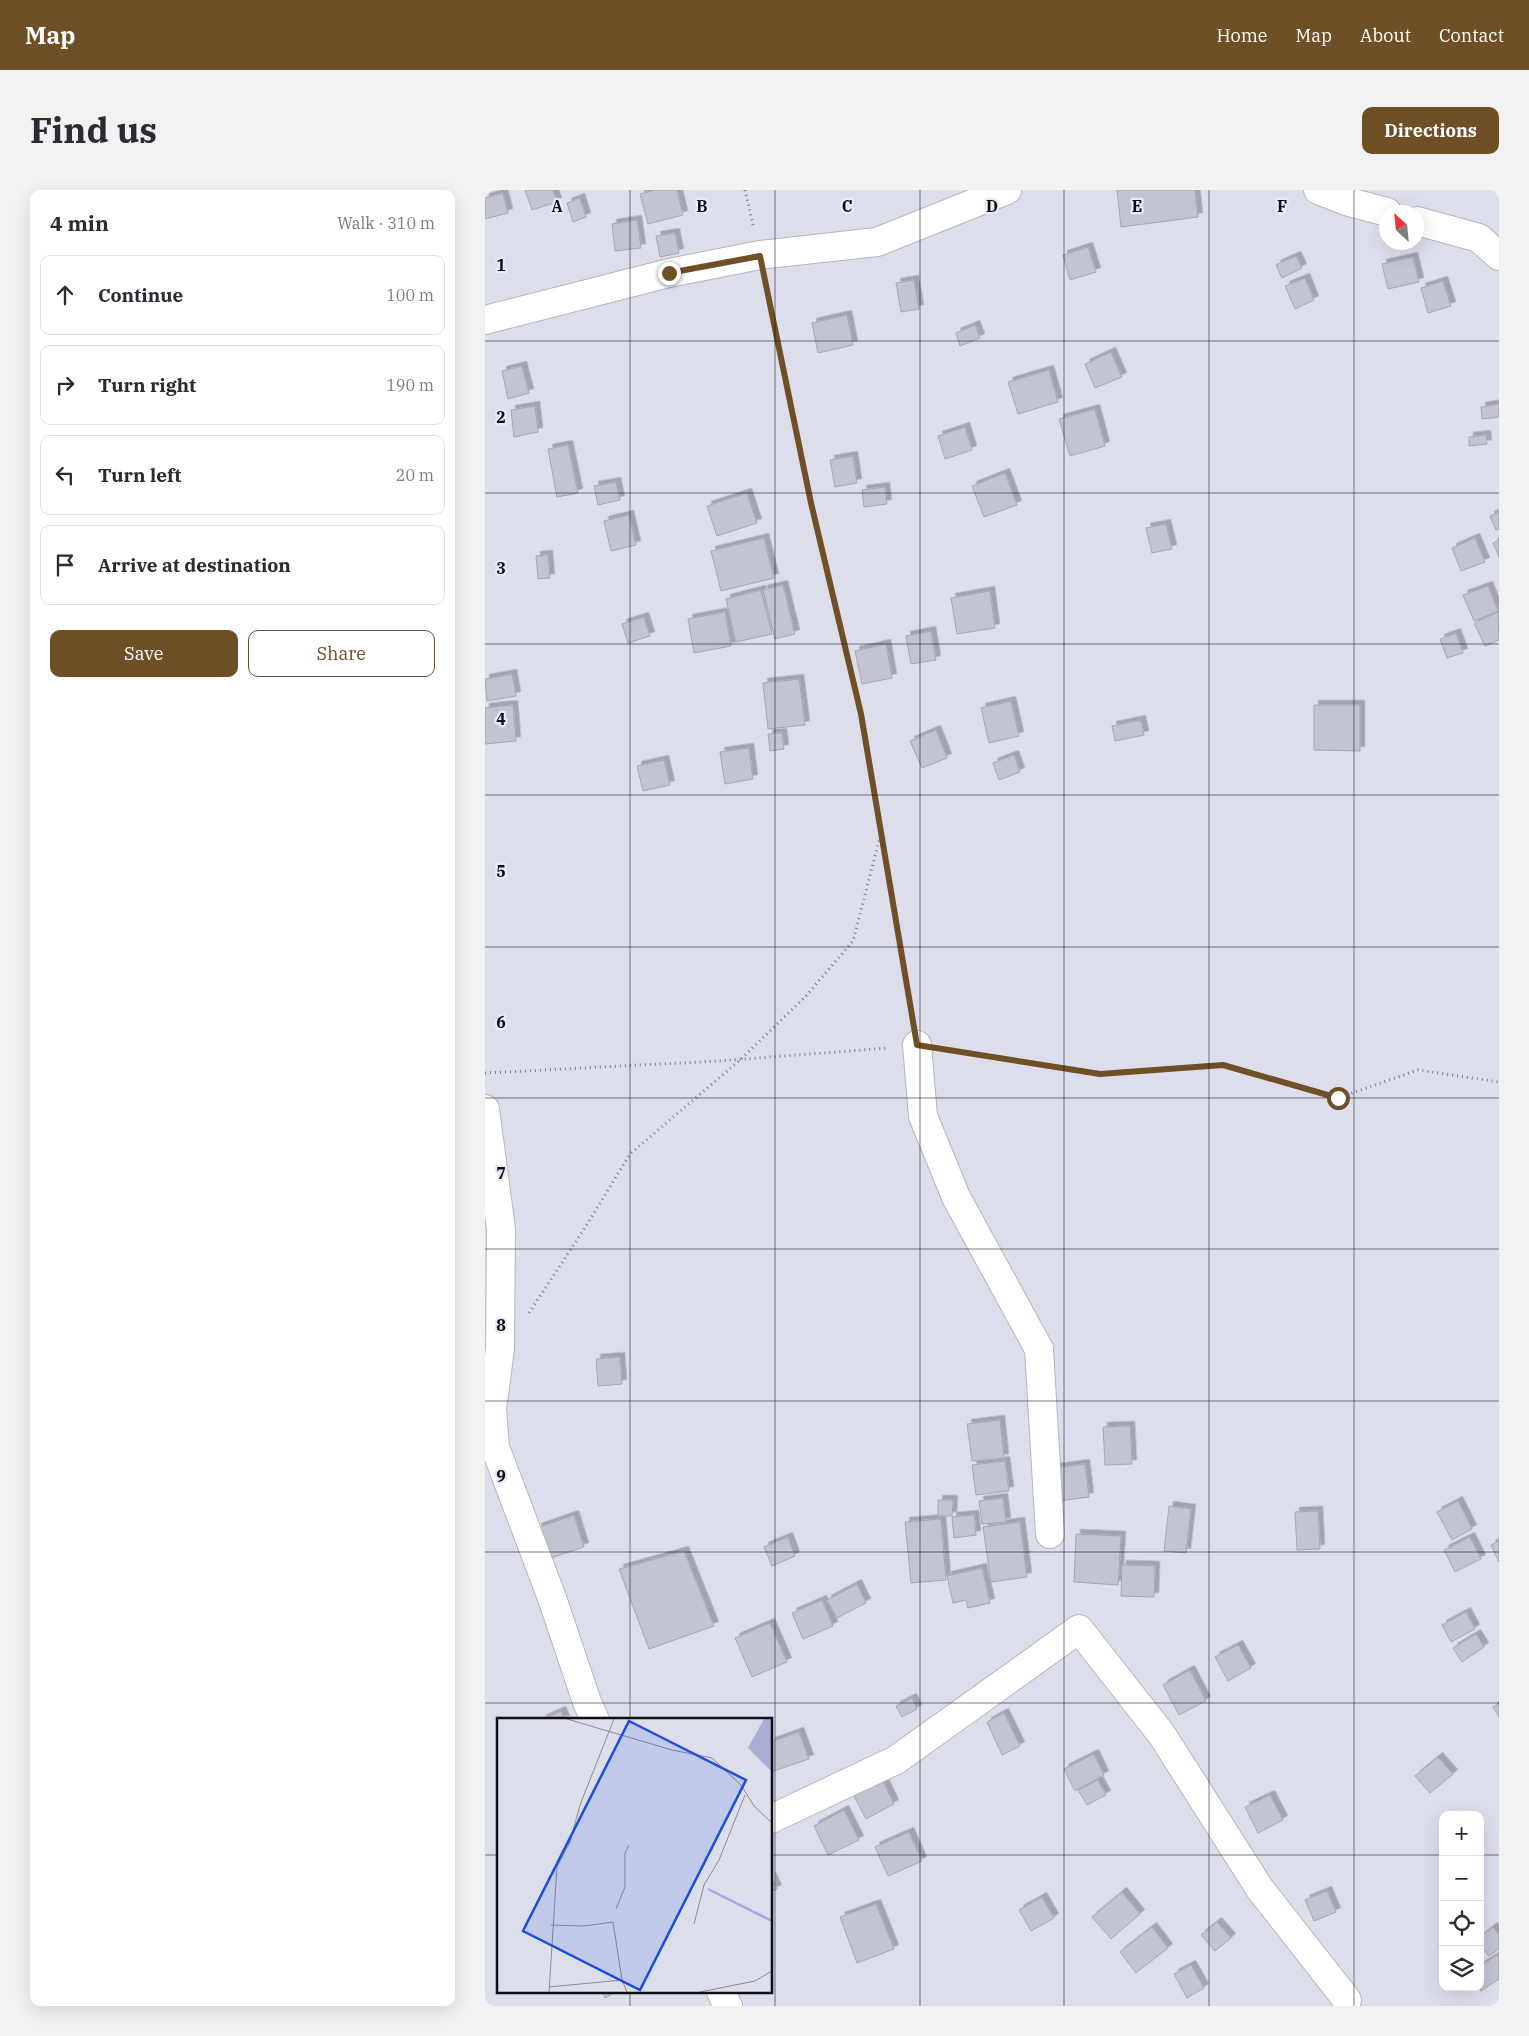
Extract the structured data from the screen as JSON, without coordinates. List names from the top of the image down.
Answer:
{
  "north": "top left",
  "page": {
    "header": "Map",
    "nav": [
      "Home",
      "Map",
      "About",
      "Contact"
    ],
    "title": "Find us",
    "buttons": [
      "Directions",
      ["Save", "Share"]
    ],
    "heading": ["4 min", "Walk · 310 m"],
    "list": [
      ["Continue", "100 m"],
      ["Turn right", "190 m"],
      ["Turn left", "20 m"],
      "Arrive at destination"
    ],
    "map_buttons": ["+", "−"]
  },
  "grid": {
    "columns": [
      "A",
      "B",
      "C",
      "D",
      "E",
      "F"
    ],
    "rows": [
      "1",
      "2",
      "3",
      "4",
      "5",
      "6",
      "7",
      "8",
      "9"
    ]
  }
}
